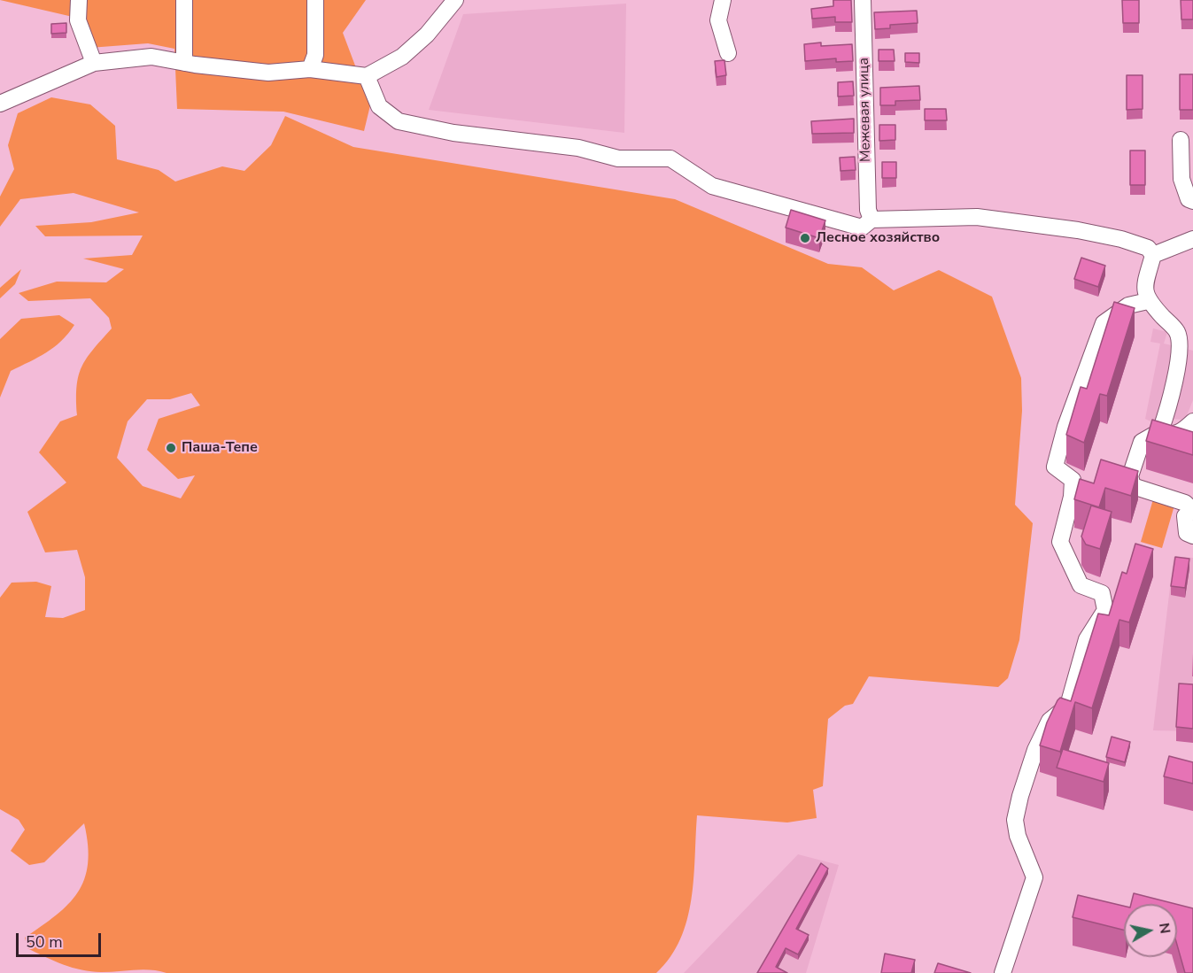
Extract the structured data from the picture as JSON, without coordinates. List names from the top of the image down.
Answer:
{
  "streets": {
    "street": ["Межевая улица"]
  },
  "places": ["Лесное хозяйство", "Паша-Тепе"],
  "scale_bar": "50 m",
  "north": "right"
}
